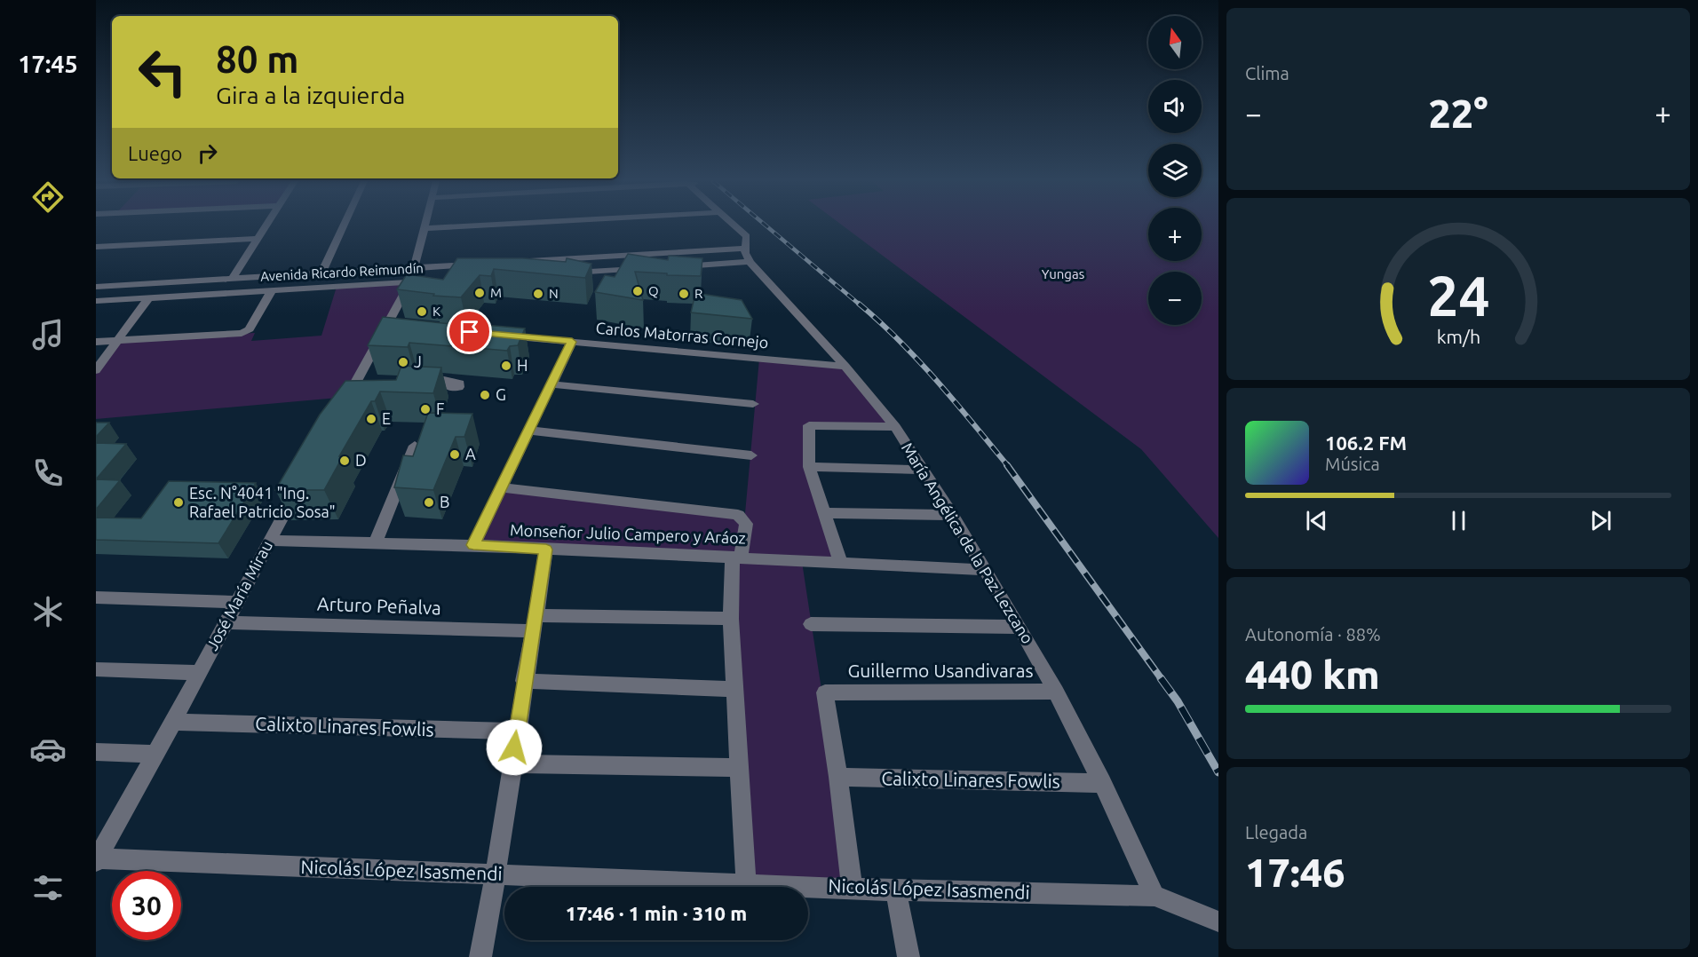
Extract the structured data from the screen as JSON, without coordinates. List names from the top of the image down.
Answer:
{
  "streets": {
    "street": [
      "Avenida Ricardo Reimundín",
      "Carlos Matorras Cornejo",
      "Monseñor Julio Campero y Aráoz",
      "María Angélica de la Paz Lezcano",
      "José María Mirau",
      "Arturo Peñalva",
      "Guillermo Usandivaras",
      "Calixto Linares Fowlis",
      "Nicolás López Isasmendi"
    ]
  },
  "crossings": [
    ["Carlos Matorras Cornejo", "María Angélica de la Paz Lezcano"],
    ["Monseñor Julio Campero y Aráoz", "María Angélica de la Paz Lezcano"],
    ["Monseñor Julio Campero y Aráoz", "José María Mirau"],
    ["María Angélica de la Paz Lezcano", "Guillermo Usandivaras"],
    ["María Angélica de la Paz Lezcano", "Calixto Linares Fowlis"],
    ["María Angélica de la Paz Lezcano", "Nicolás López Isasmendi"],
    ["José María Mirau", "Arturo Peñalva"],
    ["José María Mirau", "Calixto Linares Fowlis"],
    ["José María Mirau", "Nicolás López Isasmendi"],
    ["Guillermo Usandivaras", "Calixto Linares Fowlis"]
  ],
  "parks": ["Yungas"],
  "places": [
    "Q",
    "M",
    "N",
    "R",
    "K",
    "J",
    "H",
    "G",
    "F",
    "E",
    "A",
    "D",
    "Esc. N°4041 \"Ing. Rafael Patricio Sosa\"",
    "B"
  ],
  "north": "top",
  "page": {
    "tabs": "17:45",
    "tile": [
      "Clima",
      ["Autonomía · 88%", "440 km"],
      ["Llegada", "17:46"]
    ],
    "map_buttons": ["+", "−"],
    "turn": ["80 m", "Gira a la izquierda"],
    "heat": ["−", "22°", "+"],
    "then": "Luego",
    "song": ["106.2 FM", "Música"],
    "limit": "30",
    "trip": "17:46 · 1 min · 310 m",
    "gauge": ["24", "km/h"]
  }
}
